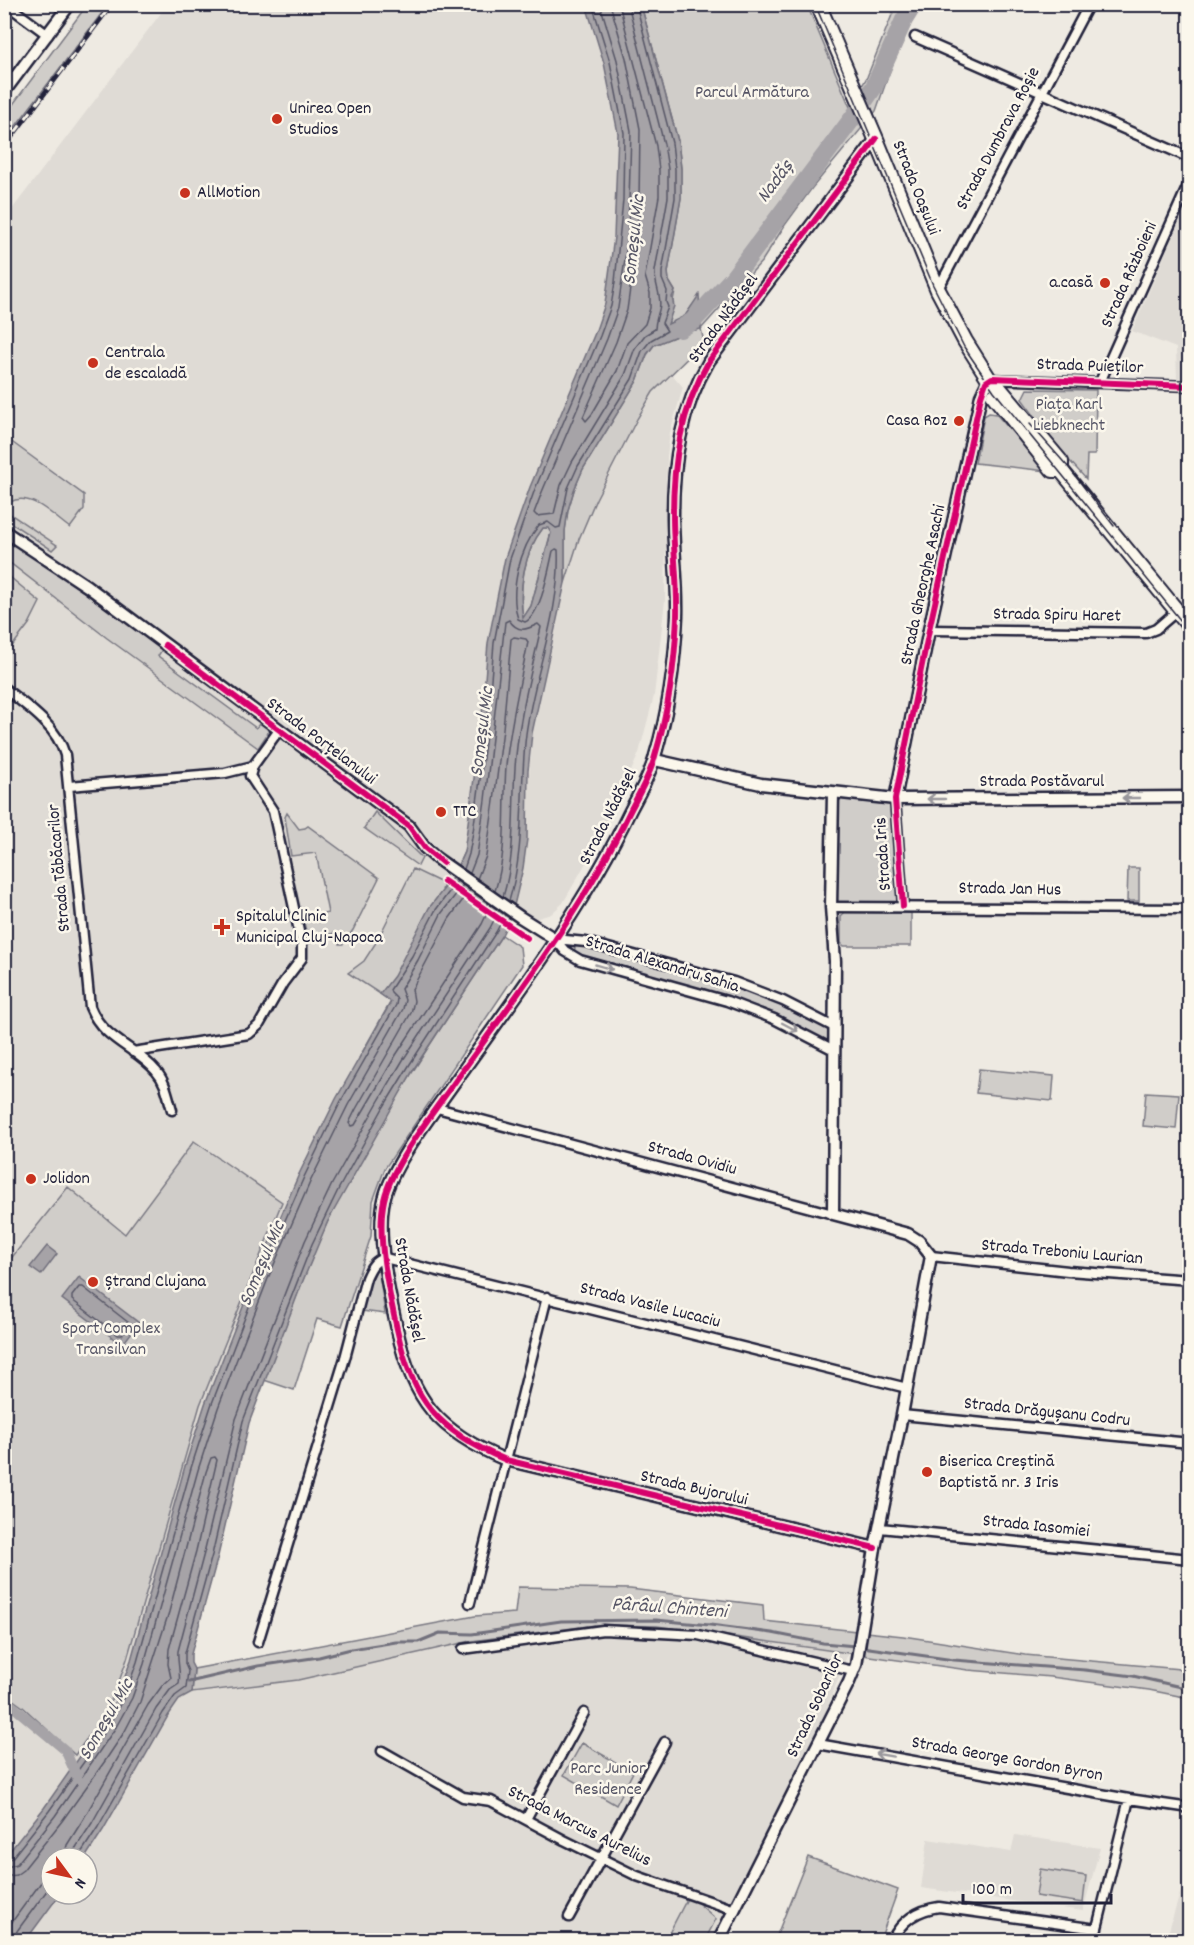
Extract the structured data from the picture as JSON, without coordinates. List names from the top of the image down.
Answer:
{
  "streets": {
    "main road": ["Strada Oașului"],
    "street": [
      "Strada Dumbrava Roșie",
      "Strada Războieni",
      "Strada Nădășel",
      "Strada Puieților",
      "Strada Gheorghe Asachi",
      "Strada Spiru Haret",
      "Strada Porțelanului",
      "Strada Postăvarul",
      "Strada Iris",
      "Strada Tăbăcarilor",
      "Strada Jan Hus",
      "Strada Alexandru Sahia",
      "Strada Ovidiu",
      "Strada Treboniu Laurian",
      "Strada Vasile Lucaciu",
      "Strada Drăgușanu Codru",
      "Strada Bujorului",
      "Strada Iasomiei",
      "Strada Sobarilor",
      "Strada George Gordon Byron",
      "Strada Marcus Aurelius"
    ]
  },
  "crossings": [
    ["Strada Dumbrava Roșie", "Strada Oașului"],
    ["Strada Oașului", "Strada Nădășel"],
    ["Strada Oașului", "Strada Puieților"],
    ["Strada Oașului", "Strada Gheorghe Asachi"],
    ["Strada Oașului", "Strada Spiru Haret"],
    ["Strada Războieni", "Strada Puieților"],
    ["Strada Nădășel", "Strada Porțelanului"],
    ["Strada Nădășel", "Strada Postăvarul"],
    ["Strada Nădășel", "Strada Alexandru Sahia"],
    ["Strada Nădășel", "Strada Ovidiu"],
    ["Strada Nădășel", "Strada Vasile Lucaciu"],
    ["Strada Nădășel", "Strada Bujorului"],
    ["Strada Puieților", "Strada Gheorghe Asachi"],
    ["Strada Gheorghe Asachi", "Strada Spiru Haret"],
    ["Strada Gheorghe Asachi", "Strada Postăvarul"],
    ["Strada Gheorghe Asachi", "Strada Iris"],
    ["Strada Porțelanului", "Strada Alexandru Sahia"],
    ["Strada Postăvarul", "Strada Iris"],
    ["Strada Iris", "Strada Jan Hus"],
    ["Strada Ovidiu", "Strada Treboniu Laurian"],
    ["Strada Ovidiu", "Strada Sobarilor"],
    ["Strada Treboniu Laurian", "Strada Sobarilor"],
    ["Strada Vasile Lucaciu", "Strada Sobarilor"],
    ["Strada Drăgușanu Codru", "Strada Sobarilor"],
    ["Strada Bujorului", "Strada Sobarilor"],
    ["Strada Iasomiei", "Strada Sobarilor"],
    ["Strada Sobarilor", "Strada George Gordon Byron"],
    ["Strada Sobarilor", "Strada Marcus Aurelius"]
  ],
  "one_way": ["Strada Postăvarul", "Strada George Gordon Byron"],
  "water": ["Nadăș", "Someșul Mic", "Pârâul Chinteni"],
  "parks": [
    "Parcul Armătura",
    "Piața Karl Liebknecht",
    "Sport Complex Transilvan",
    "Parc Junior Residence"
  ],
  "places": {
    "other": [
      "Unirea Open Studios",
      "AllMotion",
      "a.casă",
      "Centrala de escaladă",
      "Casa Roz",
      "TTC",
      "Jolidon",
      "Ștrand Clujana",
      "Biserica Creștină Baptistă nr. 3 Iris"
    ],
    "health": ["Spitalul Clinic Municipal Cluj-Napoca"]
  },
  "scale_bar": "100 m",
  "north": "bottom right"
}
